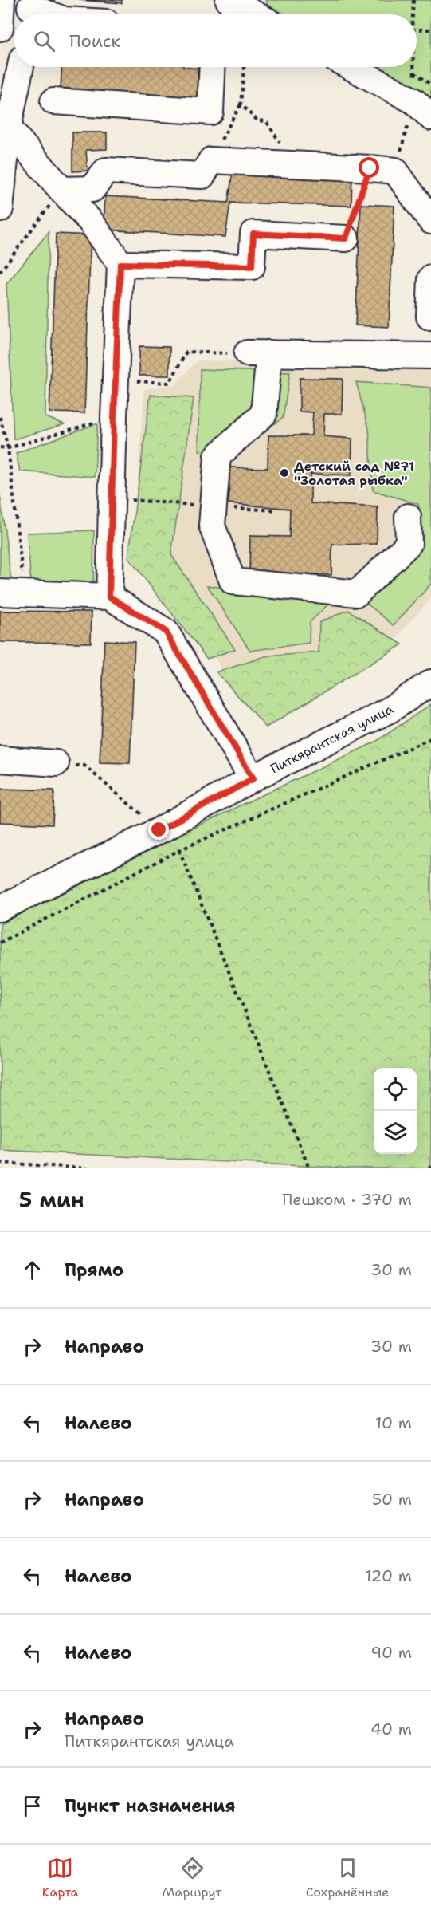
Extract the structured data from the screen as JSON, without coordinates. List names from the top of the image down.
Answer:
{
  "streets": {
    "street": ["Питкярантская улица"]
  },
  "places": ["Детский сад №71 \"Золотая рыбка\""],
  "page": {
    "search": "Поиск",
    "heading": ["5 мин", "Пешком · 370 m"],
    "list": [
      ["Прямо", "30 m"],
      ["Направо", "30 m"],
      ["Налево", "10 m"],
      ["Направо", "50 m"],
      ["Налево", "120 m"],
      ["Налево", "90 m"],
      ["Направо", "Питкярантская улица", "40 m"],
      "Пункт назначения"
    ],
    "nav": ["Карта", "Маршрут", "Сохранённые"]
  }
}
